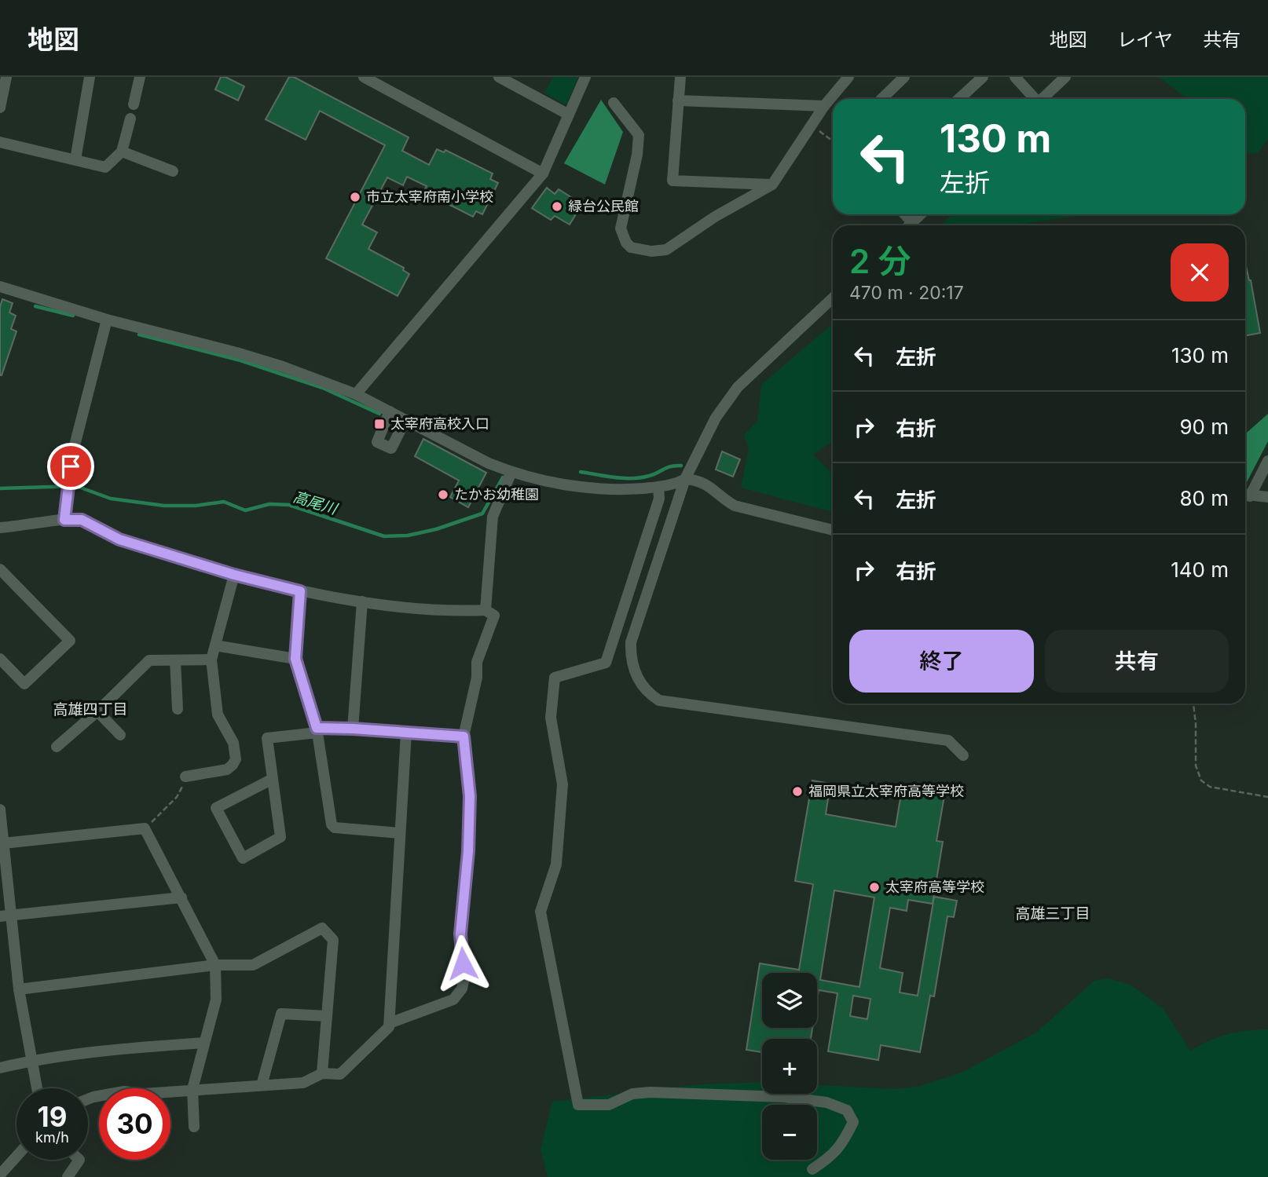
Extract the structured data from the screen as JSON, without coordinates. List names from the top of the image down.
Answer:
{
  "districts": ["高雄四丁目", "高雄三丁目"],
  "water": ["高尾川"],
  "places": {
    "other": [
      "市立太宰府南小学校",
      "緑台公民館",
      "たかお幼稚園",
      "福岡県立太宰府高等学校",
      "太宰府高等学校"
    ],
    "transit": ["太宰府高校入口"]
  },
  "page": {
    "header": "地図",
    "nav": ["地図", "レイヤ", "共有"],
    "turn": ["130 m", "左折"],
    "heading": ["2 分", "470 m · 20:17"],
    "list": [
      {
        "name": "左折",
        "value": "130 m"
      },
      {
        "name": "右折",
        "value": "90 m"
      },
      {
        "name": "左折",
        "value": "80 m"
      },
      {
        "name": "右折",
        "value": "140 m"
      }
    ],
    "buttons": ["終了", "共有"],
    "map_buttons": ["+", "−"],
    "speed": "19 km/h",
    "limit": "30"
  }
}
